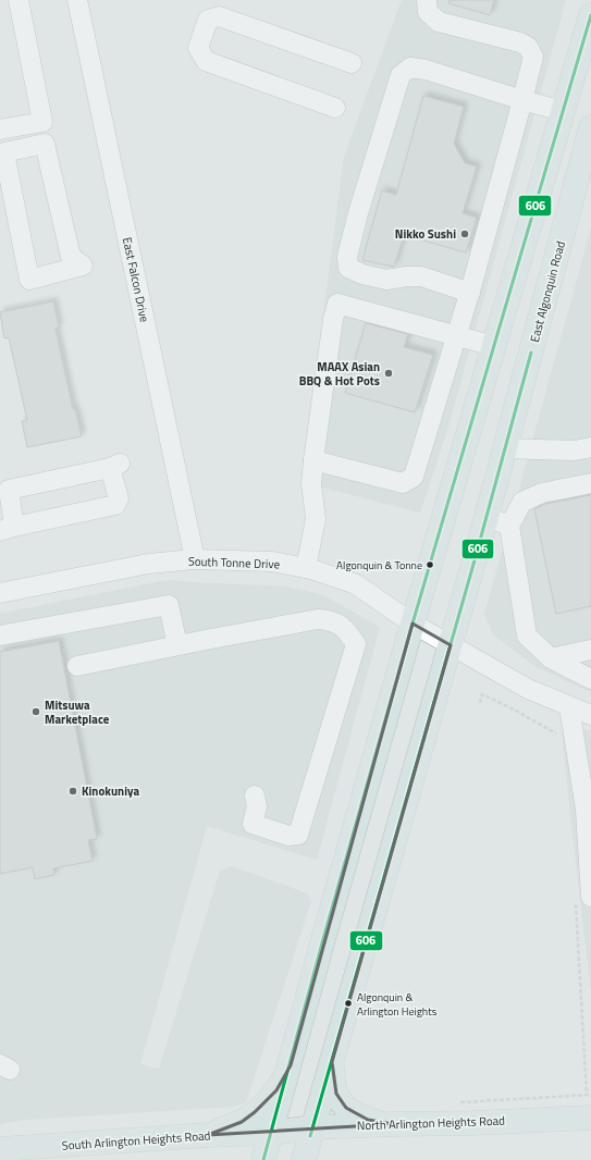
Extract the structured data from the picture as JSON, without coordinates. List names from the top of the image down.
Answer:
{
  "streets": {
    "main road": ["East Algonquin Road", "North Arlington Heights Road", "South Arlington Heights Road"],
    "street": ["East Falcon Drive", "South Tonne Drive"]
  },
  "crossings": [
    ["East Falcon Drive", "South Tonne Drive"],
    ["East Algonquin Road", "South Tonne Drive"],
    ["East Algonquin Road", "North Arlington Heights Road"],
    ["North Arlington Heights Road", "South Arlington Heights Road"]
  ],
  "places": [
    "Nikko Sushi",
    "MAAX Asian BBQ & Hot Pots",
    "Algonquin & Tonne",
    "Mitsuwa Marketplace",
    "Kinokuniya",
    "Algonquin & Arlington Heights"
  ],
  "lines": ["transit line 606"]
}
